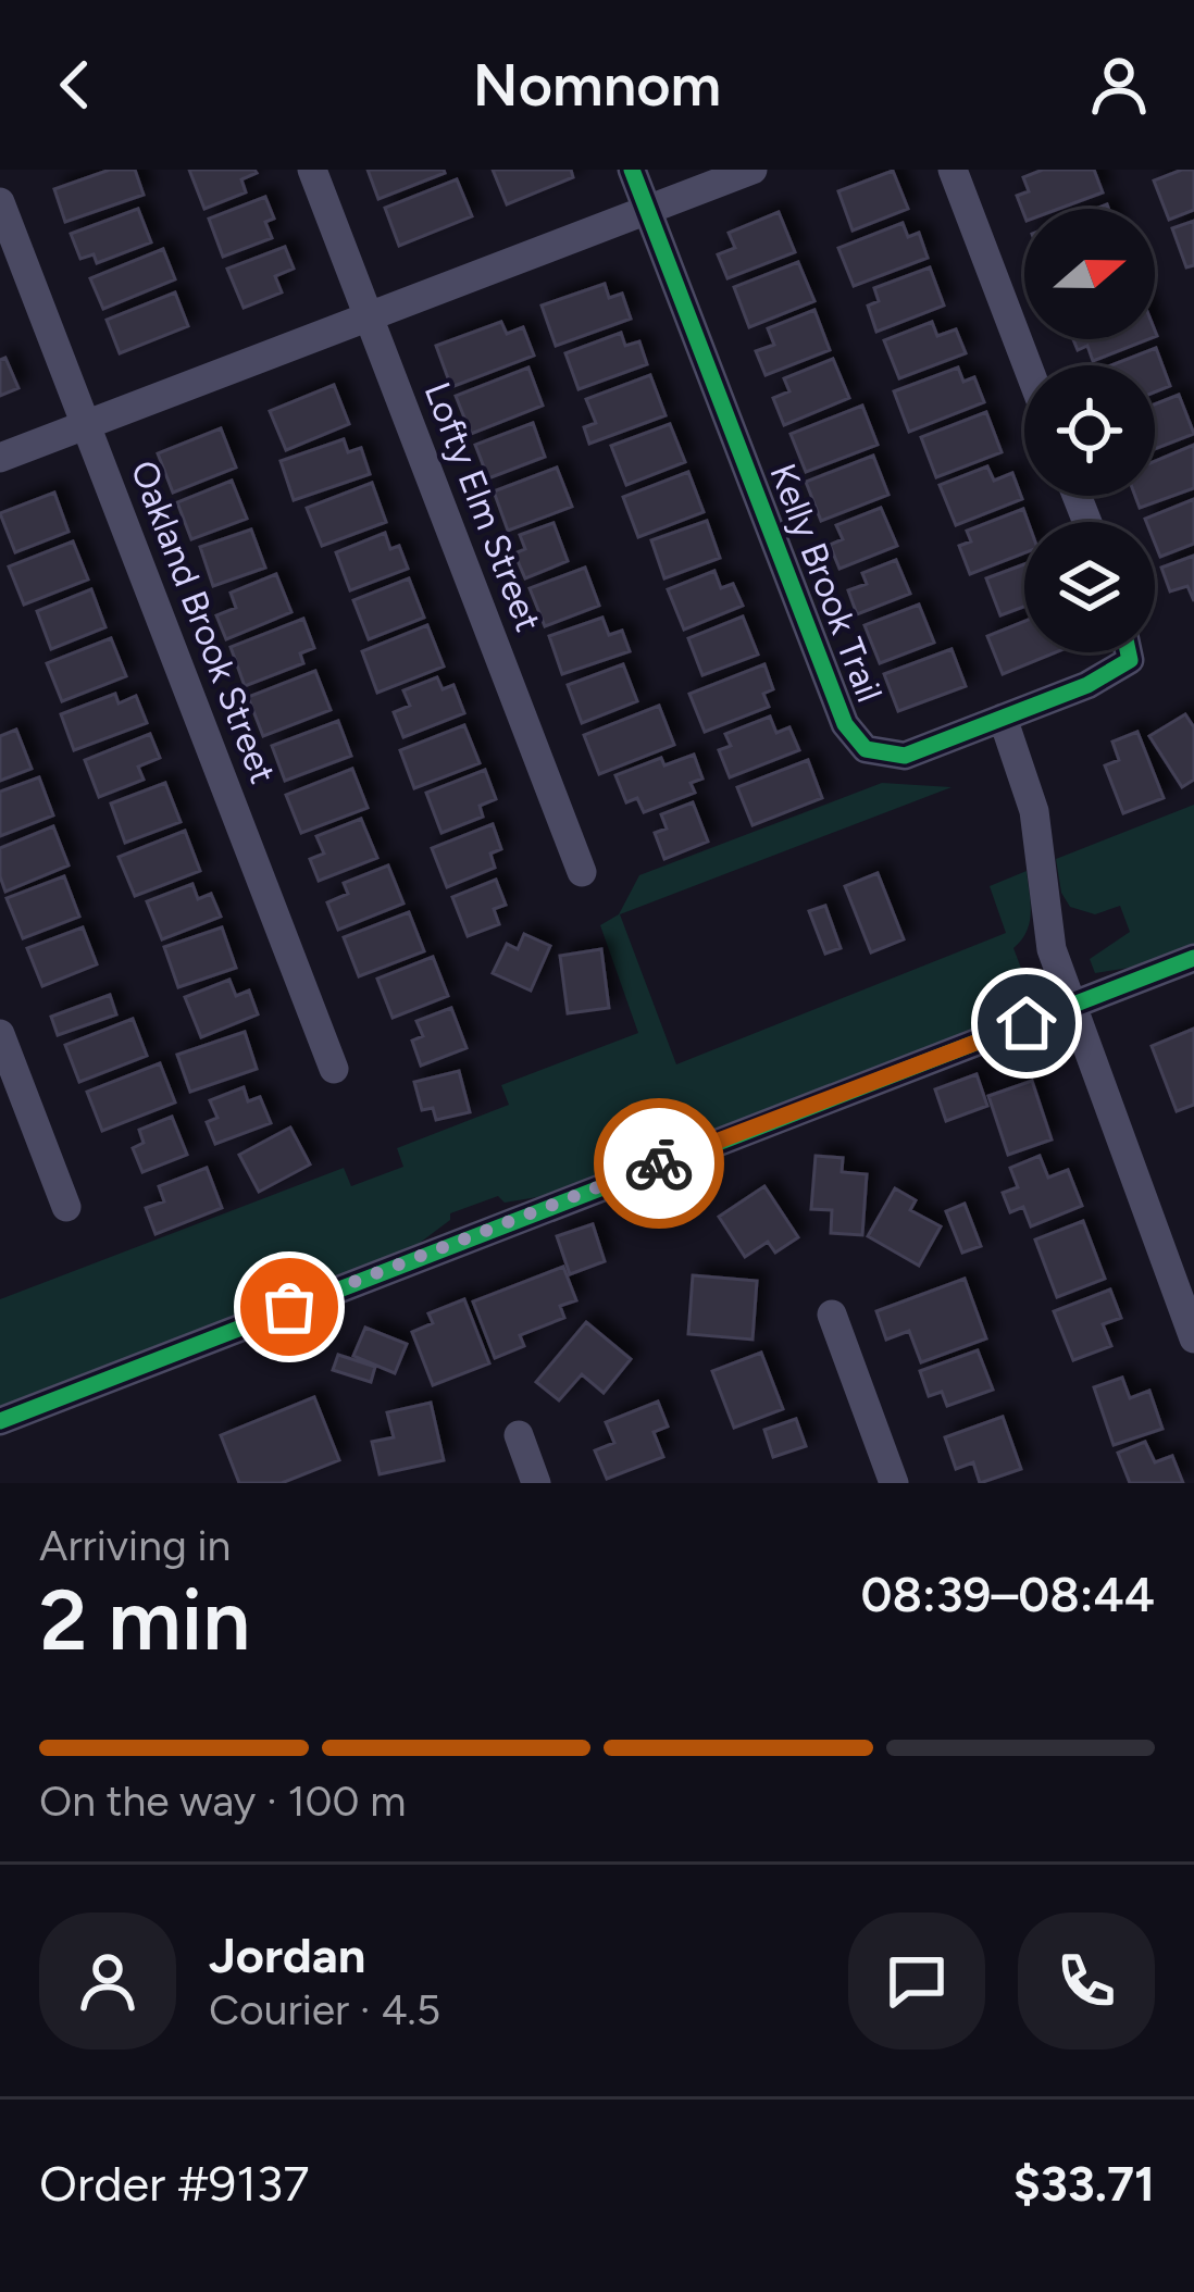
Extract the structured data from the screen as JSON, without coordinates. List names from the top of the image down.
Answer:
{
  "streets": {
    "street": ["Lofty Elm Street", "Kelly Brook Trail", "Oakland Brook Street"]
  },
  "north": "right",
  "page": {
    "header": "Nomnom",
    "heading": ["2 min", "Arriving in", "08:39–08:44"],
    "panel": [
      "Jordan",
      "Courier · 4.5",
      "Order #9137",
      "$33.71"
    ],
    "bar": "On the way · 100 m"
  }
}
